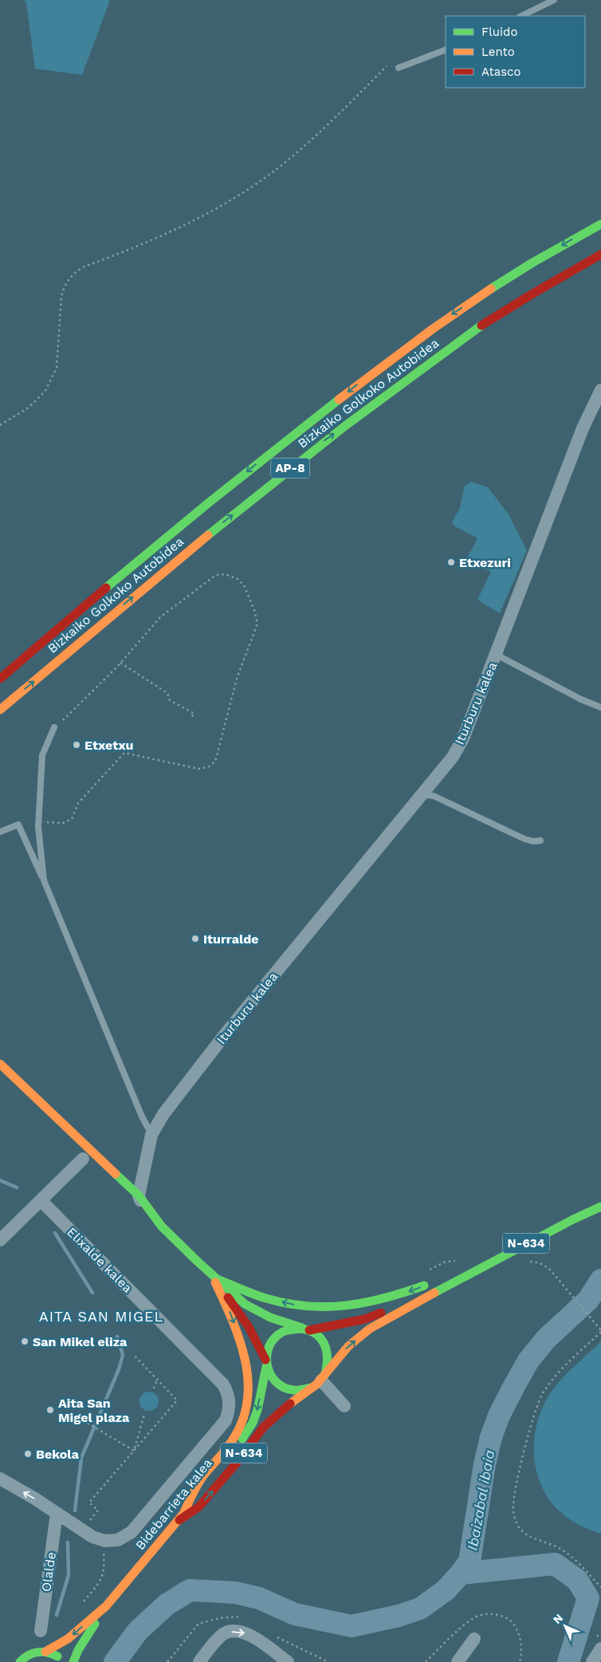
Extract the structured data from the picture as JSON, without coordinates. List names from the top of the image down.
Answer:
{
  "streets": {
    "main road": [
      "Bizkaiko Golkoko Autobidea",
      "AP-8",
      "N-634",
      "Bidebarrieta kalea"
    ],
    "street": ["Iturburu kalea", "Elixalde kalea", "Olalde"]
  },
  "crossings": [
    ["N-634", "Bidebarrieta kalea"],
    ["Elixalde kalea", "Olalde"]
  ],
  "districts": ["AITA SAN MIGEL"],
  "water": ["Ibaizabal ibaia"],
  "places": [
    "Etxezuri",
    "Etxetxu",
    "Iturralde",
    "San Mikel eliza",
    "Aita San Migel plaza",
    "Bekola"
  ],
  "legend": ["Fluido", "Lento", "Atasco"],
  "north": "top left"
}
